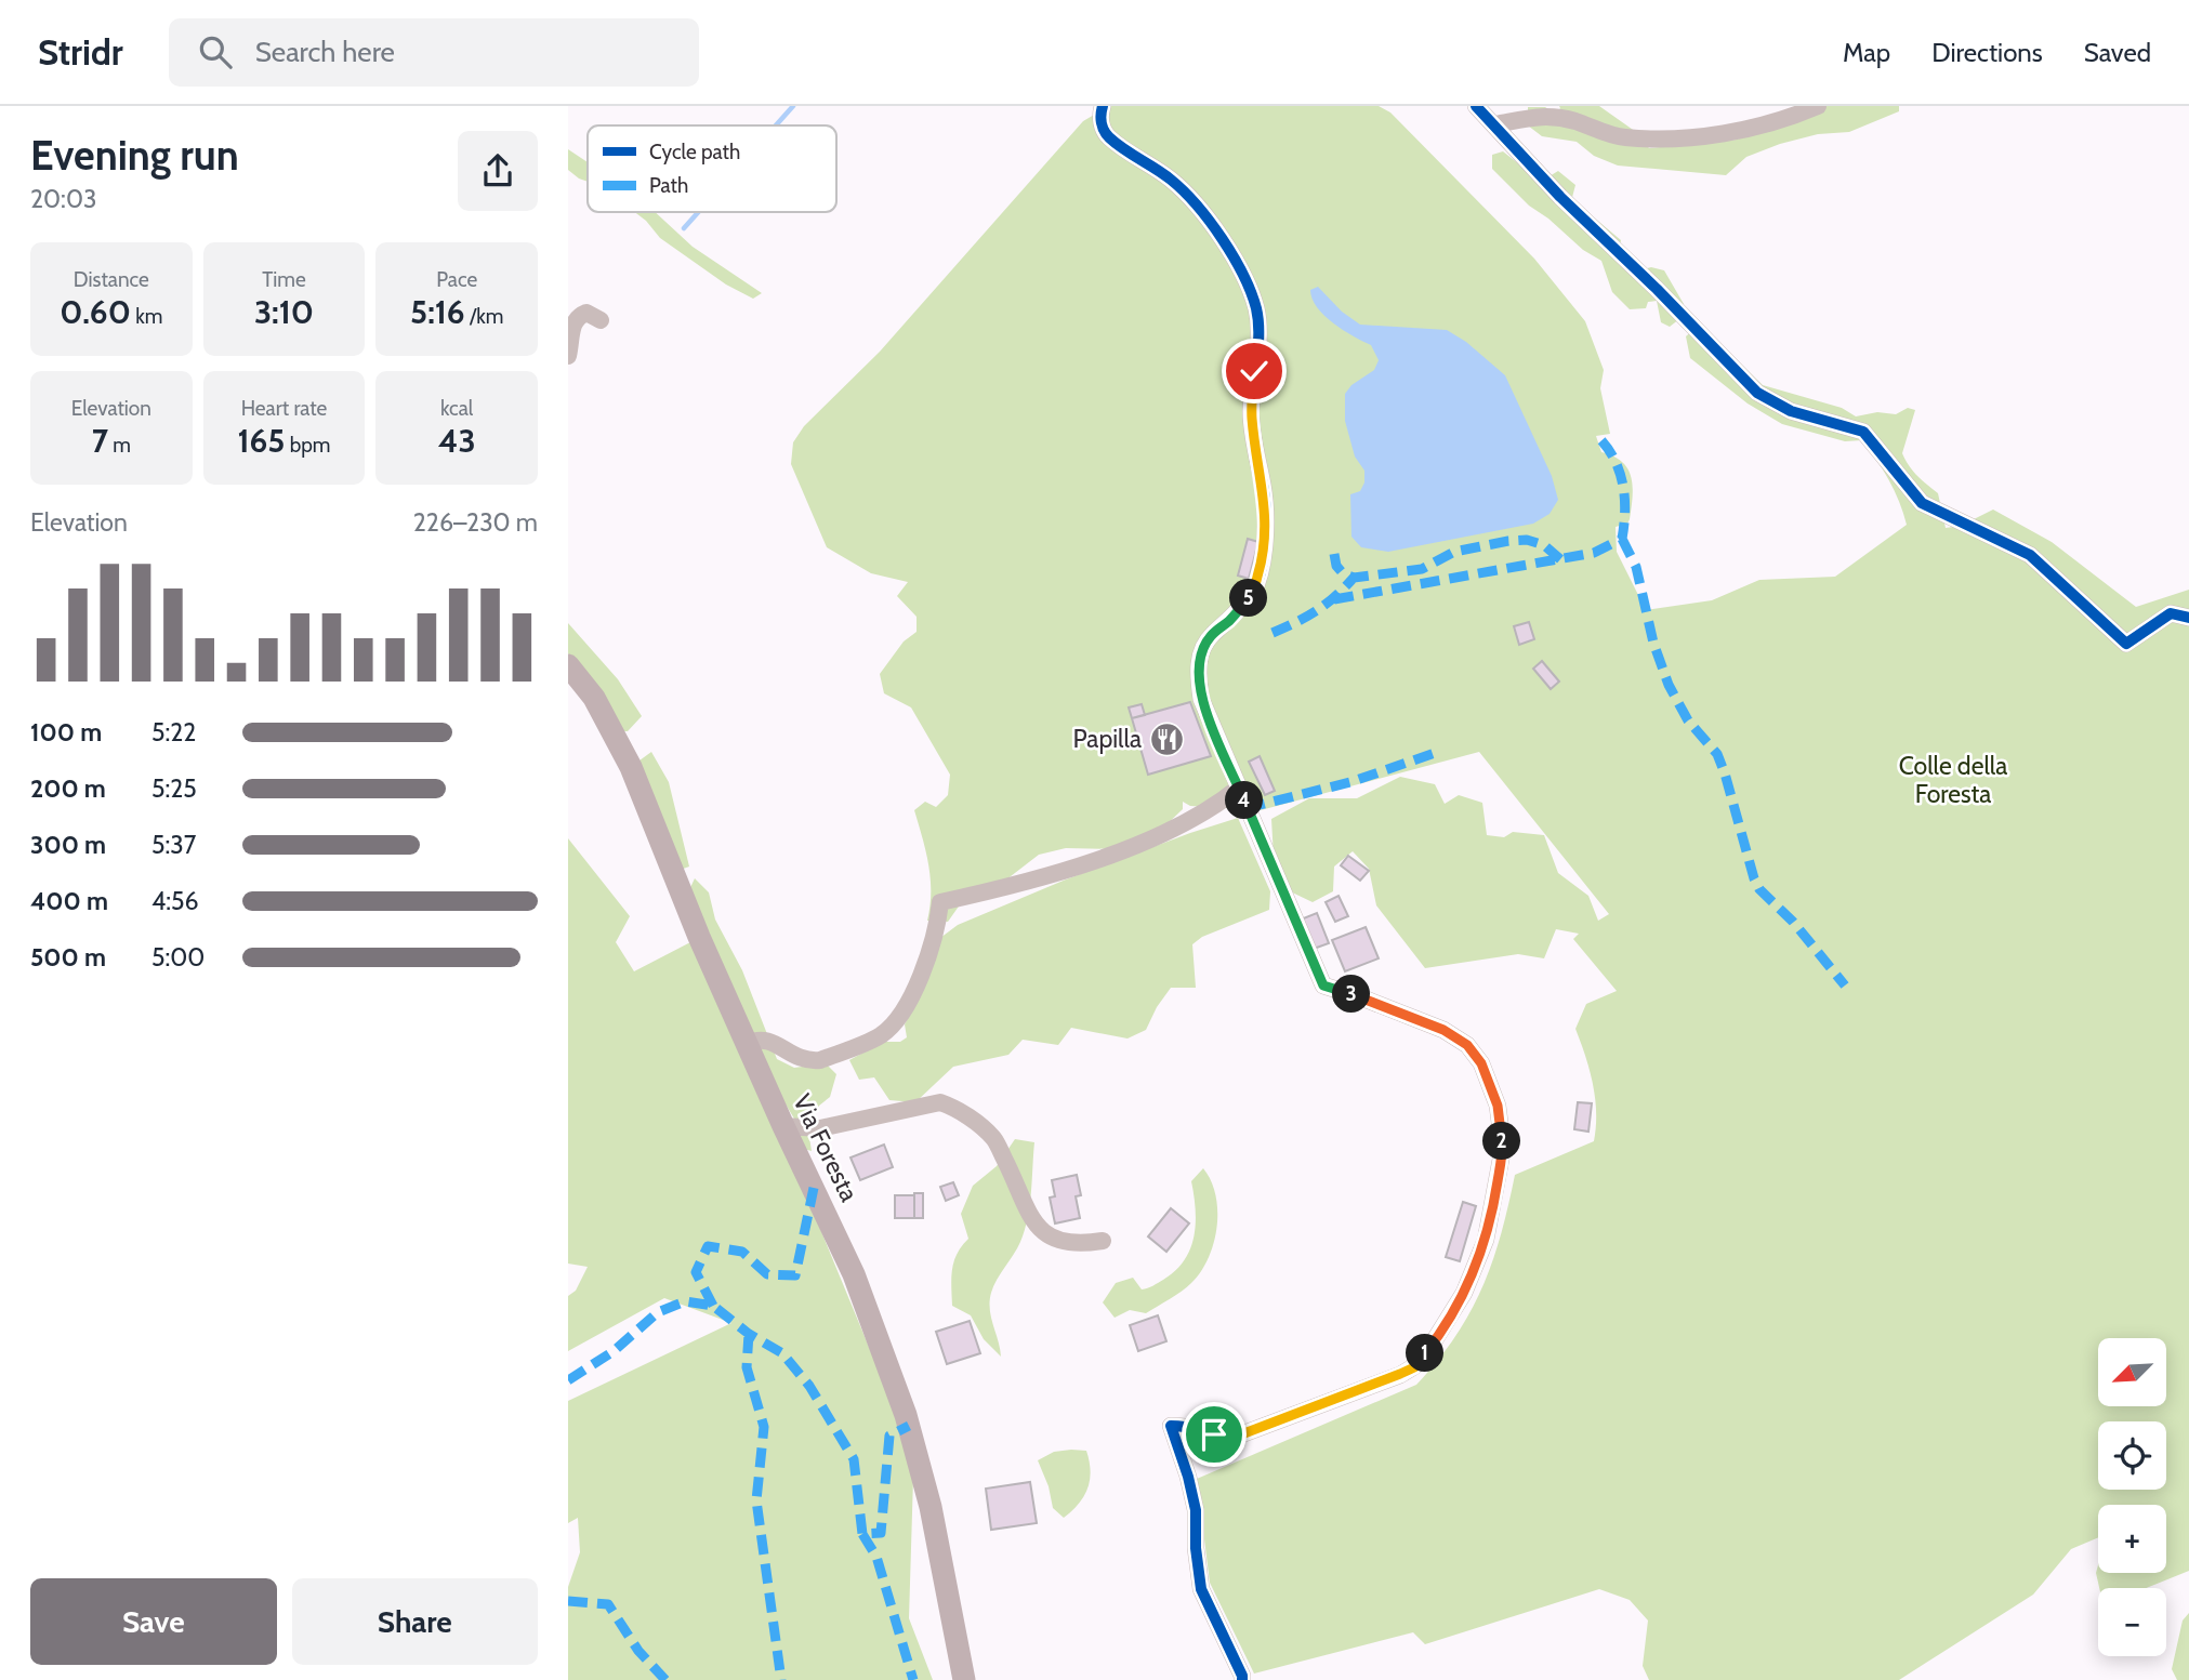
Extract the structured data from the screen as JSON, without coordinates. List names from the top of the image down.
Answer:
{
  "streets": {
    "main road": ["Via Foresta"]
  },
  "parks": ["Colle della Foresta"],
  "places": {
    "restaurant": ["Papilla"]
  },
  "legend": ["Cycle path", "Path"],
  "north": "bottom left",
  "page": {
    "header": "Stridr",
    "search": "Search here",
    "nav": ["Map", "Directions", "Saved"],
    "heading": ["Evening run", "20:03"],
    "stats": [
      ["Distance", "0.60 km"],
      ["Time", "3:10"],
      ["Pace", "5:16 /km"],
      ["Elevation", "7 m"],
      ["Heart rate", "165 bpm"],
      ["kcal", "43"]
    ],
    "chart": ["Elevation", "226–230 m"],
    "pins": [
      "5",
      "4",
      "3",
      "2",
      "1"
    ],
    "list": [
      {
        "name": "100 m",
        "note": "5:22"
      },
      {
        "name": "200 m",
        "note": "5:25"
      },
      {
        "name": "300 m",
        "note": "5:37"
      },
      {
        "name": "400 m",
        "note": "4:56"
      },
      {
        "name": "500 m",
        "note": "5:00"
      }
    ],
    "map_buttons": ["+", "−"],
    "buttons": ["Save", "Share"]
  }
}
